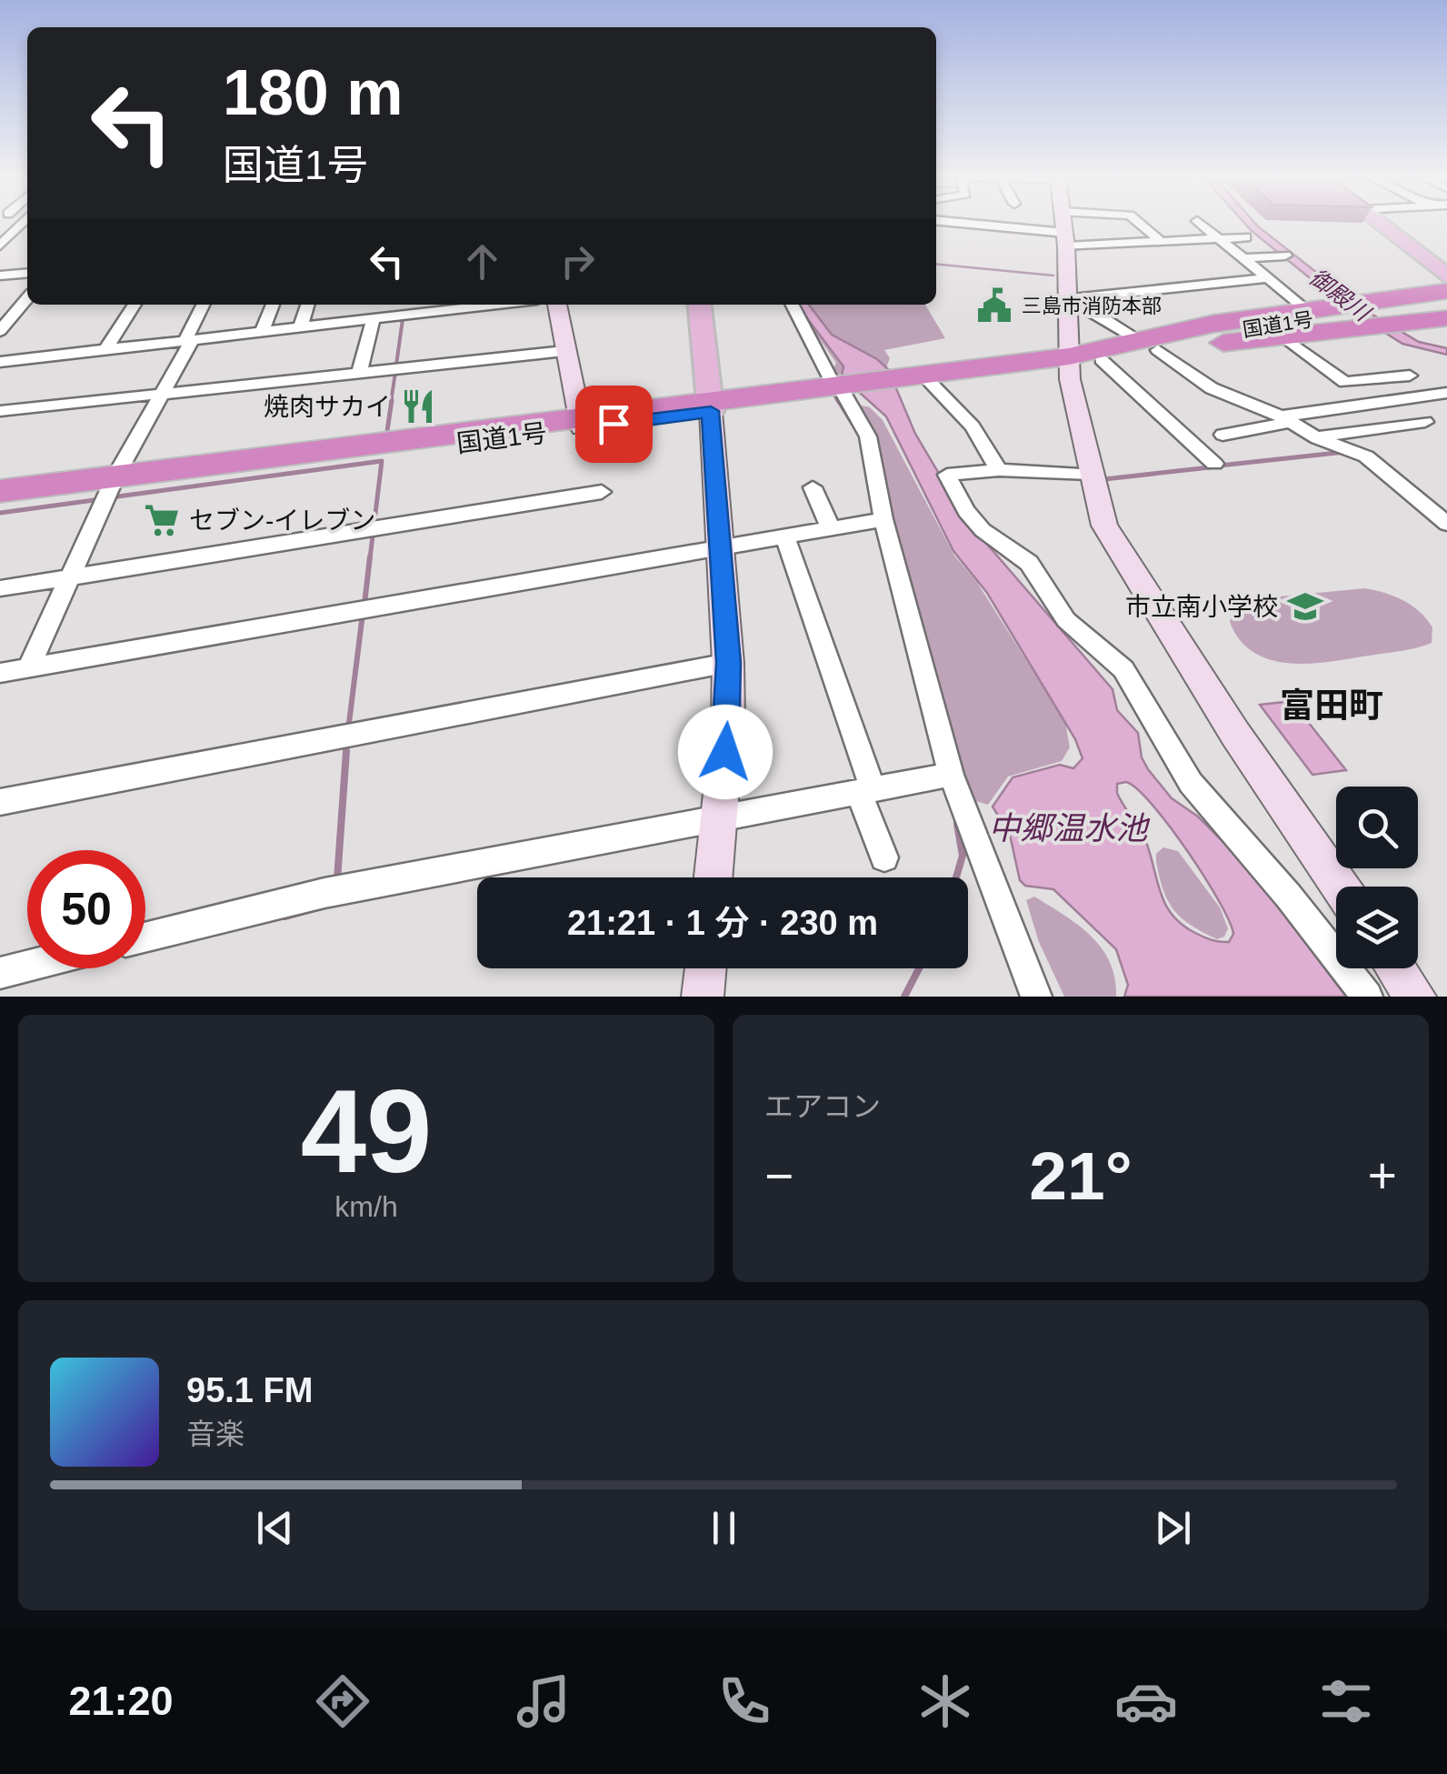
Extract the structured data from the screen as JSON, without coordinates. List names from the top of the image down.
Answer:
{
  "streets": {
    "highway": ["国道1号"]
  },
  "districts": ["富田町"],
  "water": ["御殿川", "中郷温水池"],
  "places": {
    "public building": ["三島市消防本部"],
    "restaurant": ["焼肉サカイ"],
    "supermarket": ["セブン-イレブン"],
    "school or university": ["市立南小学校"]
  },
  "page": {
    "turn": ["180 m", "国道1号"],
    "limit": "50",
    "trip": "21:21 · 1 分 · 230 m",
    "tile": [
      ["49", "km/h"],
      "エアコン"
    ],
    "heat": ["−", "21°", "+"],
    "song": ["95.1 FM", "音楽"],
    "tabs": "21:20"
  }
}
